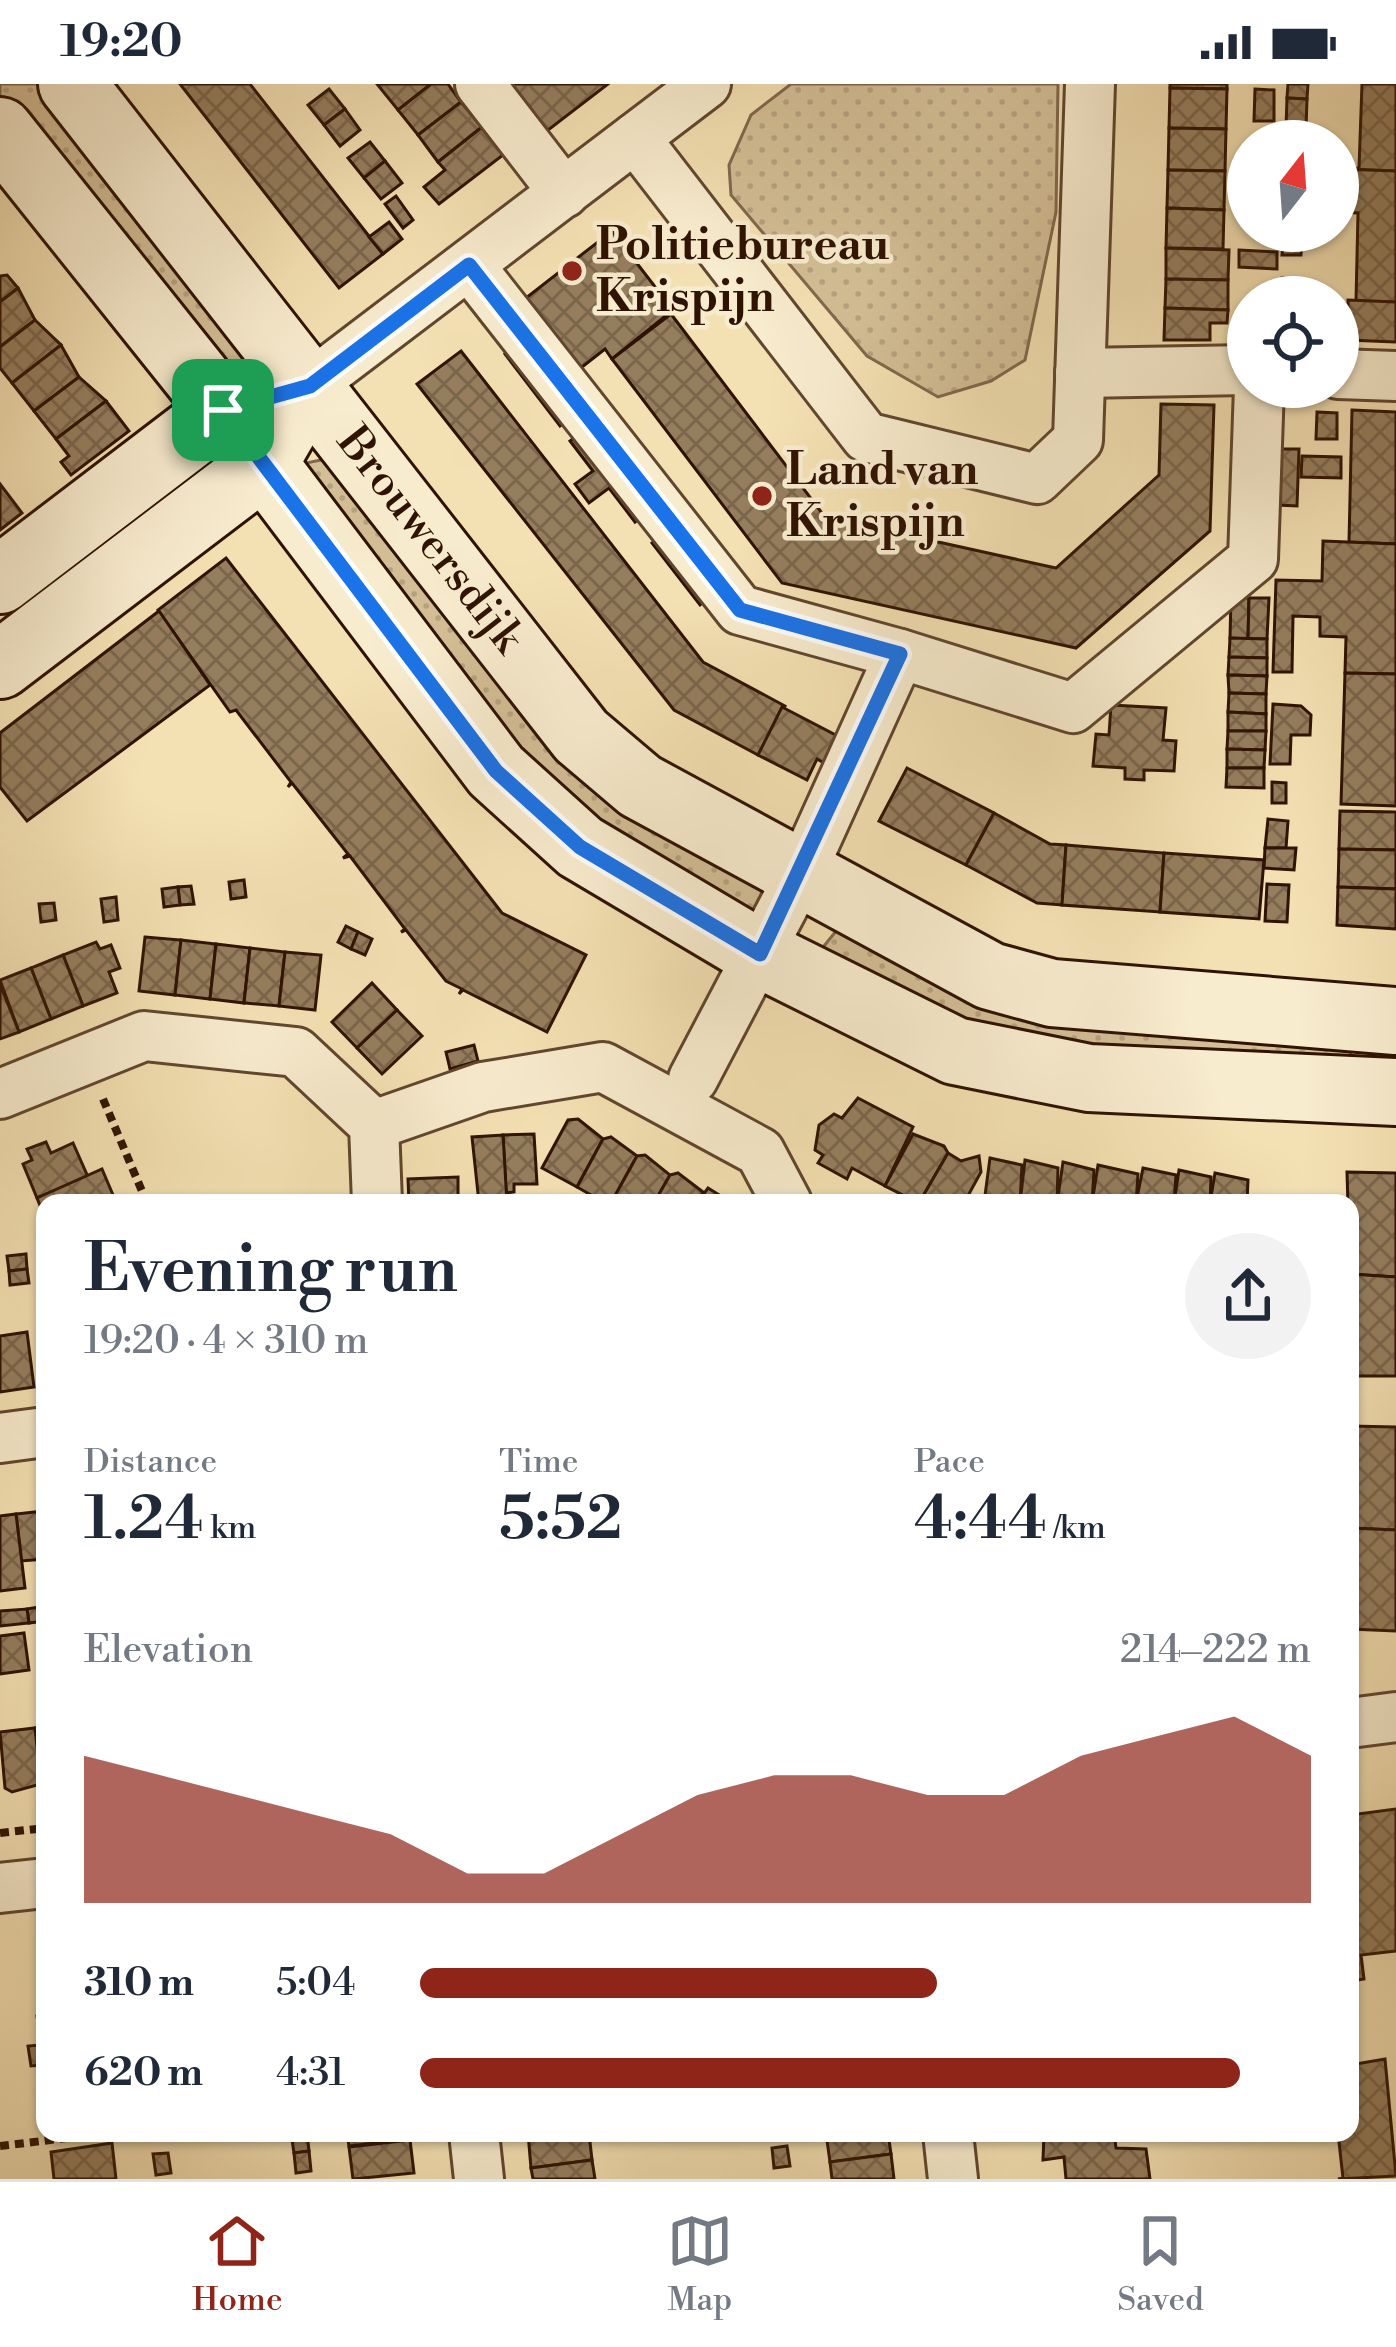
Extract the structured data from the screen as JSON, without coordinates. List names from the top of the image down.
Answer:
{
  "streets": {
    "street": ["Brouwersdijk"]
  },
  "places": ["Politiebureau Krispijn", "Land van Krispijn"],
  "north": "top",
  "page": {
    "status": "19:20",
    "heading": ["Evening run", "19:20 · 4 × 310 m"],
    "stats": [
      ["Distance", "1.24 km"],
      ["Time", "5:52"],
      ["Pace", "4:44 /km"]
    ],
    "chart": ["Elevation", "214–222 m"],
    "list": [
      {
        "name": "310 m",
        "note": "5:04"
      },
      {
        "name": "620 m",
        "note": "4:31"
      }
    ],
    "tabs": ["Home", "Map", "Saved"]
  }
}
